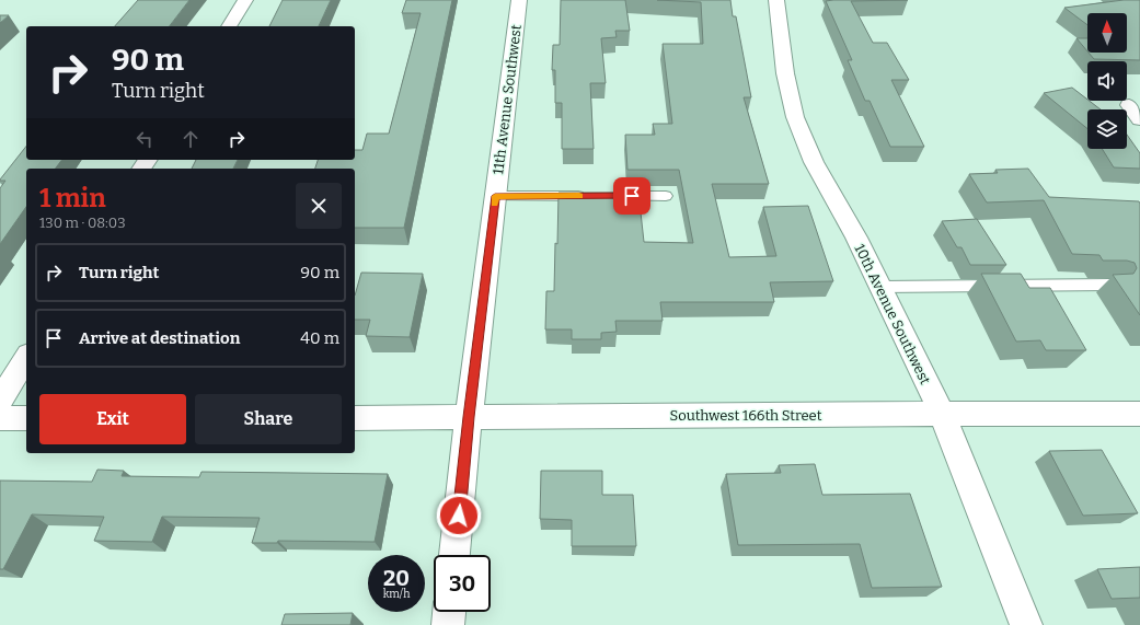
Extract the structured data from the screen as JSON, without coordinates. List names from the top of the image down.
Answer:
{
  "streets": {
    "street": ["11th Avenue Southwest", "10th Avenue Southwest", "Southwest 166th Street"]
  },
  "crossings": [
    ["11th Avenue Southwest", "Southwest 166th Street"],
    ["10th Avenue Southwest", "Southwest 166th Street"]
  ],
  "north": "top",
  "page": {
    "turn": ["90 m", "Turn right"],
    "heading": ["1 min", "130 m · 08:03"],
    "list": [
      {
        "name": "Turn right",
        "value": "90 m"
      },
      {
        "name": "Arrive at destination",
        "value": "40 m"
      }
    ],
    "buttons": ["Exit", "Share"],
    "speed": "20 km/h",
    "limit": "30"
  }
}
